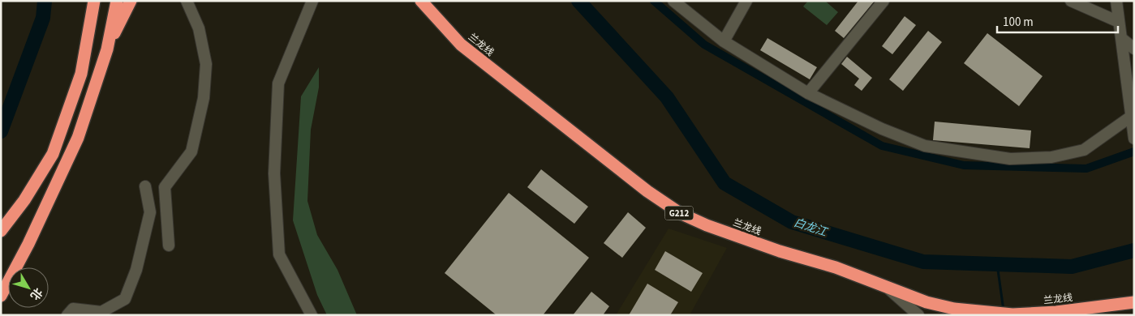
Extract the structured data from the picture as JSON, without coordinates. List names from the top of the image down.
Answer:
{
  "streets": {
    "highway": ["兰龙线", "G212"]
  },
  "water": ["白龙江"],
  "scale_bar": "100 m",
  "north": "bottom right"
}
